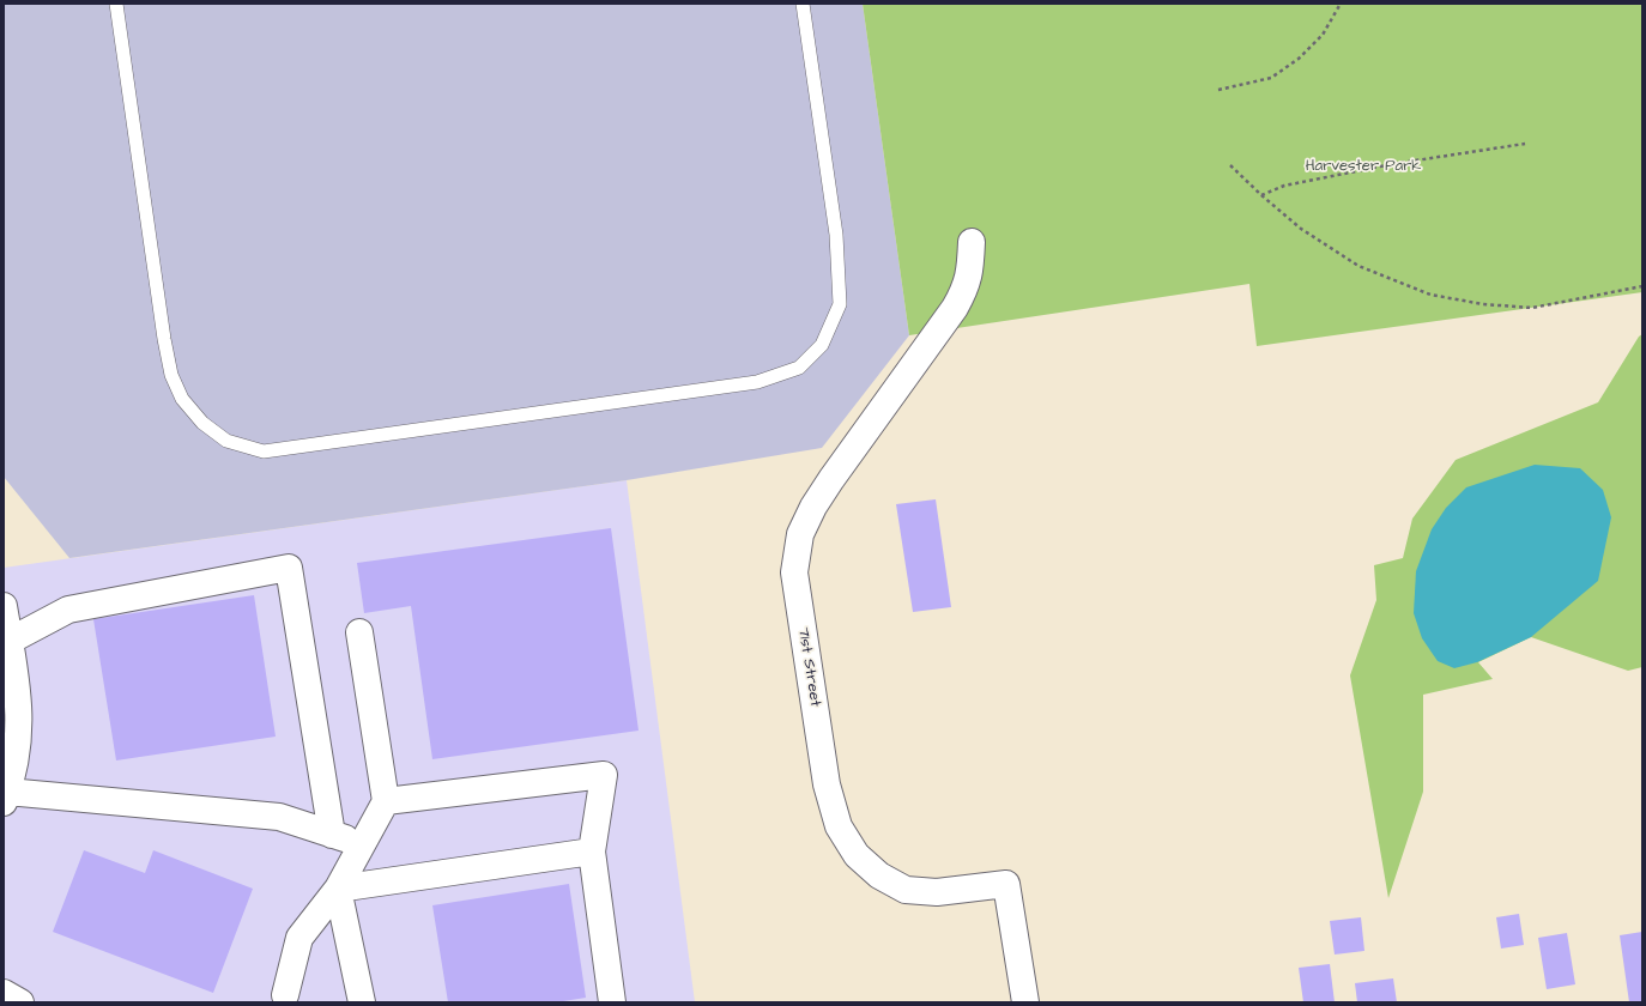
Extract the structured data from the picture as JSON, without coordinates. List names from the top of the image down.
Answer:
{
  "streets": {
    "street": ["71st Street"]
  },
  "parks": ["Harvester Park"]
}
